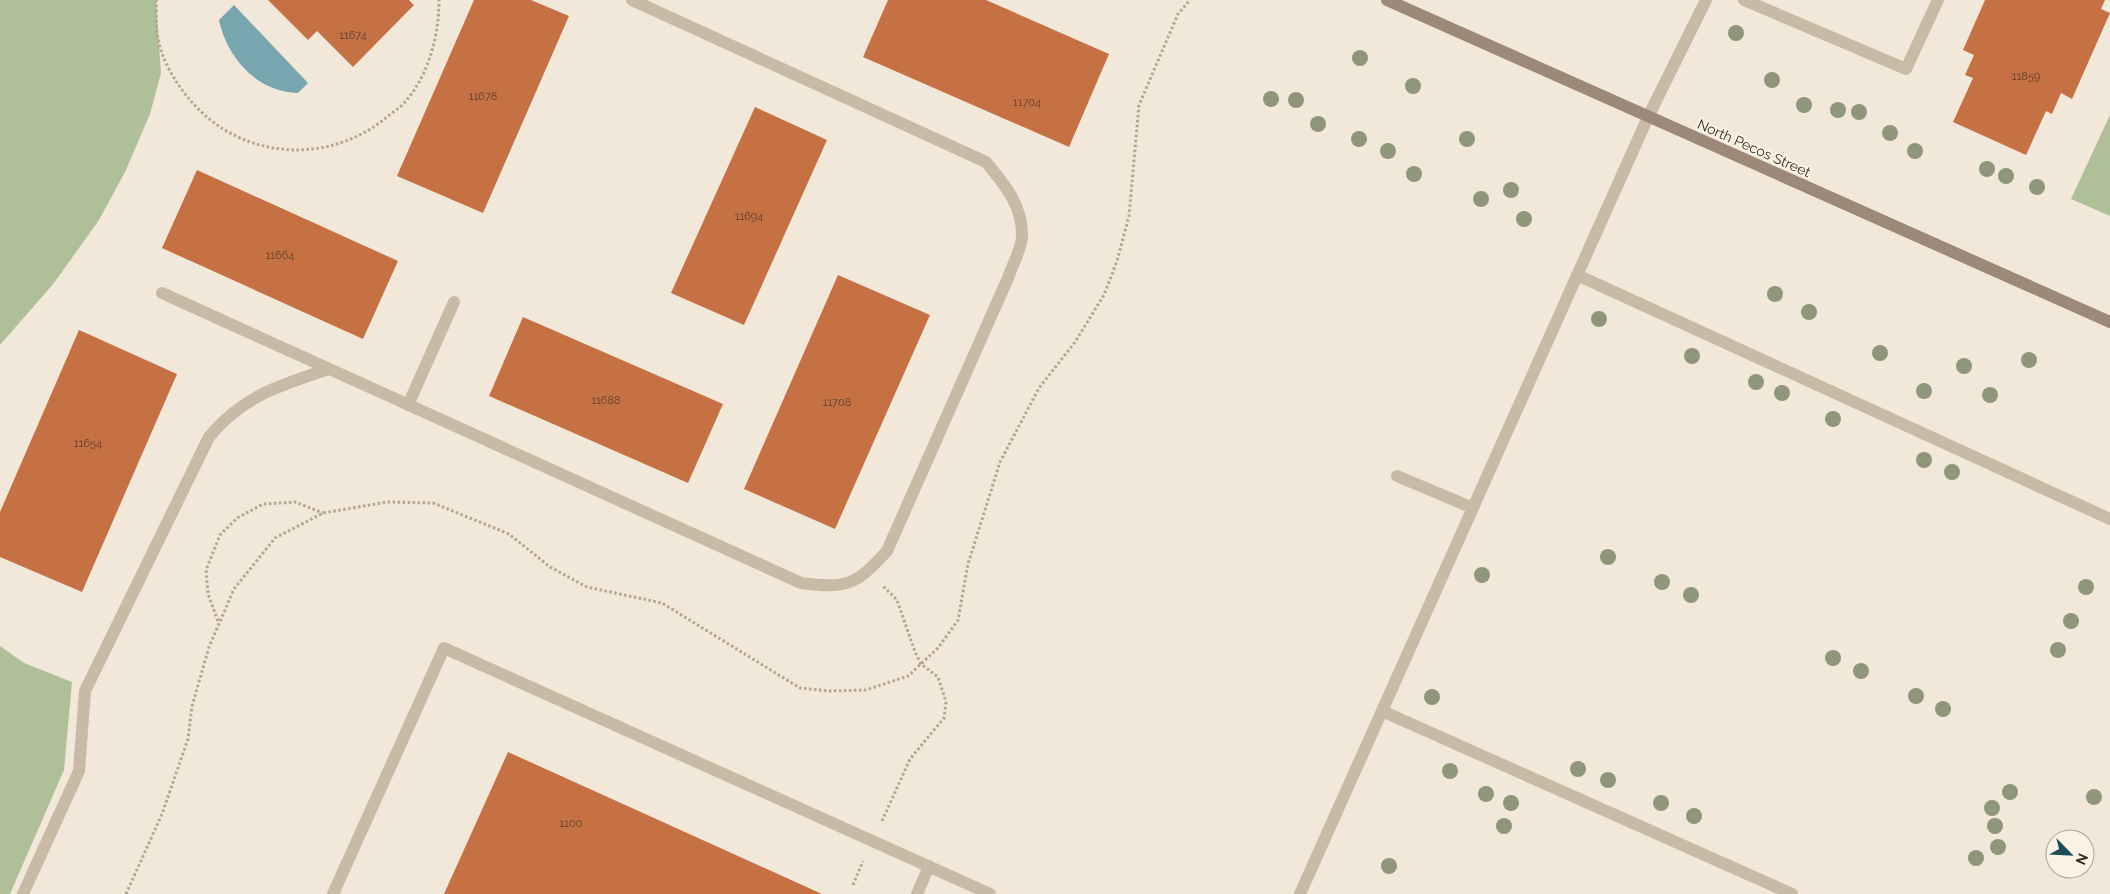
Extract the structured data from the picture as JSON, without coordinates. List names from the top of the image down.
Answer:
{
  "streets": {
    "street": ["North Pecos Street"]
  },
  "house_numbers": [
    "11674",
    "11859",
    "11678",
    "11704",
    "11694",
    "11664",
    "11688",
    "11708",
    "11654",
    "1100"
  ],
  "north": "bottom right"
}
